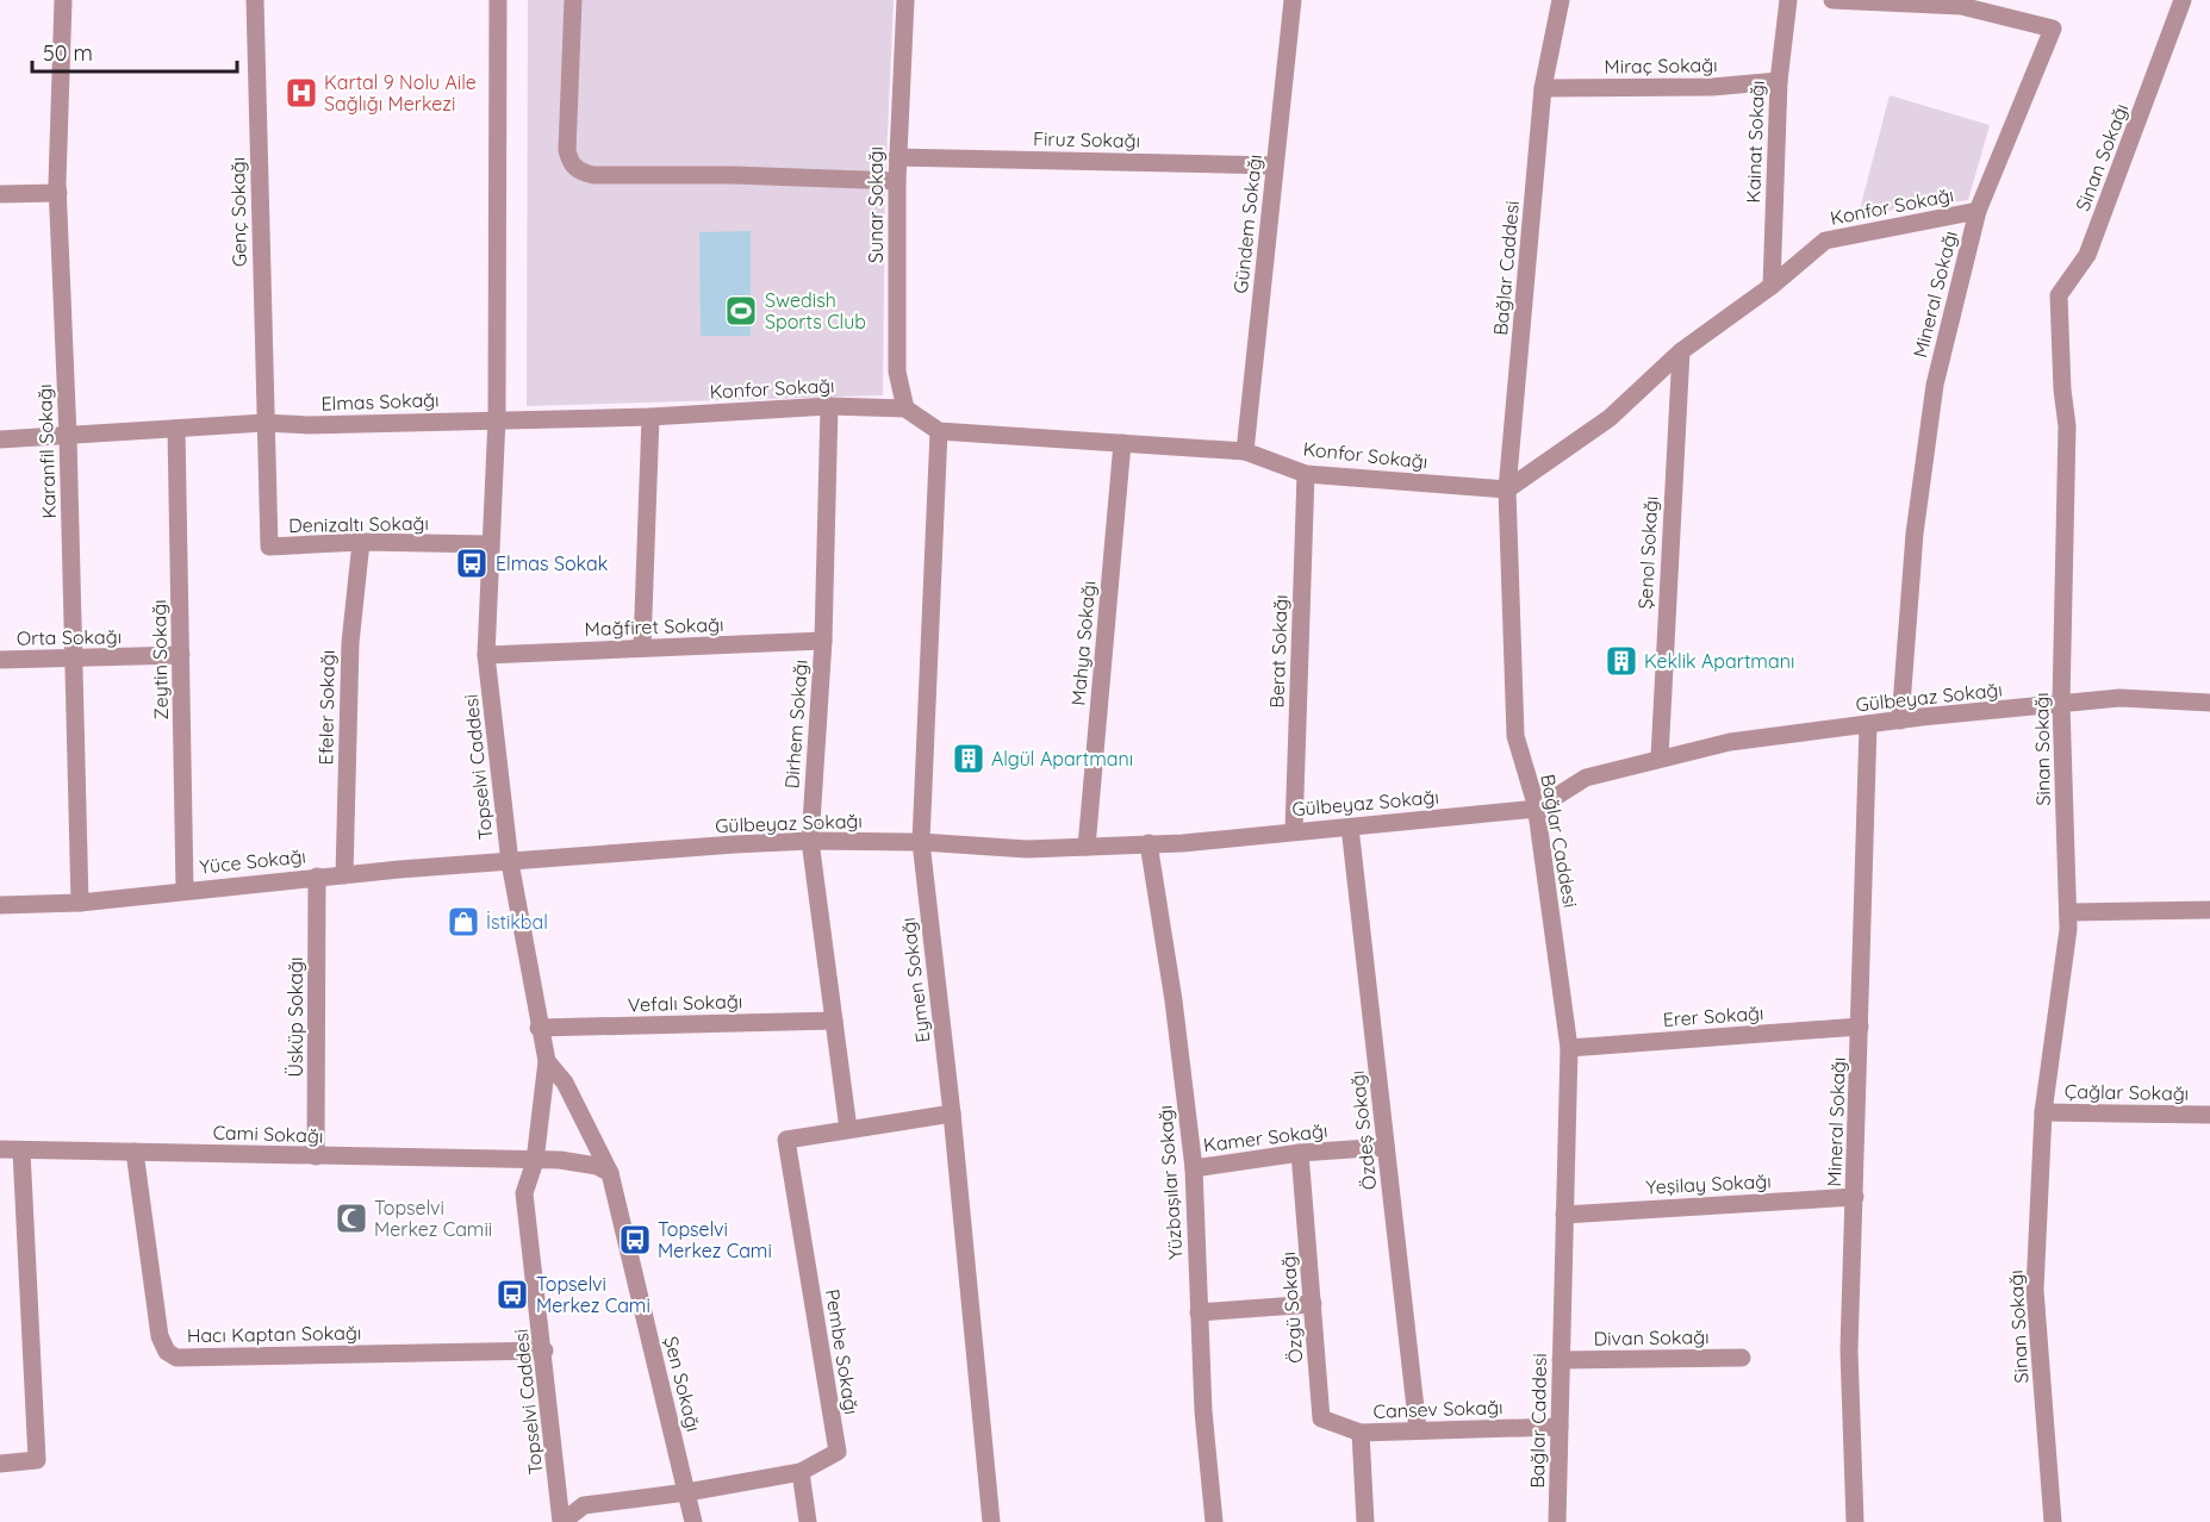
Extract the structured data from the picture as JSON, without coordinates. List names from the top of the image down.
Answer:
{
  "streets": {
    "street": [
      "Miraç Sokağı",
      "Firuz Sokağı",
      "Kainat Sokağı",
      "Sinan Sokağı",
      "Sunar Sokağı",
      "Konfor Sokağı",
      "Genç Sokağı",
      "Gündem Sokağı",
      "Bağlar Caddesi",
      "Mineral Sokağı",
      "Elmas Sokağı",
      "Karanfil Sokağı",
      "Denizaltı Sokağı",
      "Şenol Sokağı",
      "Mağfiret Sokağı",
      "Orta Sokağı",
      "Mahya Sokağı",
      "Berat Sokağı",
      "Zeytin Sokağı",
      "Gülbeyaz Sokağı",
      "Efeler Sokağı",
      "Dirhem Sokağı",
      "Topselvi Caddesi",
      "Yüce Sokağı",
      "Eymen Sokağı",
      "Vefalı Sokağı",
      "Erer Sokağı",
      "Üsküp Sokağı",
      "Çağlar Sokağı",
      "Özdeş Sokağı",
      "Cami Sokağı",
      "Kamer Sokağı",
      "Yüzbaşılar Sokağı",
      "Yeşilay Sokağı",
      "Özgü Sokağı",
      "Hacı Kaptan Sokağı",
      "Divan Sokağı",
      "Pembe Sokağı",
      "Şen Sokağı",
      "Cansev Sokağı"
    ]
  },
  "crossings": [
    ["Miraç Sokağı", "Kainat Sokağı"],
    ["Miraç Sokağı", "Bağlar Caddesi"],
    ["Firuz Sokağı", "Sunar Sokağı"],
    ["Firuz Sokağı", "Gündem Sokağı"],
    ["Kainat Sokağı", "Konfor Sokağı"],
    ["Sinan Sokağı", "Gülbeyaz Sokağı"],
    ["Sinan Sokağı", "Çağlar Sokağı"],
    ["Sunar Sokağı", "Konfor Sokağı"],
    ["Konfor Sokağı", "Gündem Sokağı"],
    ["Konfor Sokağı", "Bağlar Caddesi"],
    ["Konfor Sokağı", "Mineral Sokağı"],
    ["Konfor Sokağı", "Elmas Sokağı"],
    ["Konfor Sokağı", "Şenol Sokağı"],
    ["Konfor Sokağı", "Mahya Sokağı"],
    ["Konfor Sokağı", "Berat Sokağı"],
    ["Konfor Sokağı", "Dirhem Sokağı"],
    ["Konfor Sokağı", "Topselvi Caddesi"],
    ["Konfor Sokağı", "Eymen Sokağı"],
    ["Genç Sokağı", "Elmas Sokağı"],
    ["Genç Sokağı", "Denizaltı Sokağı"],
    ["Bağlar Caddesi", "Gülbeyaz Sokağı"],
    ["Bağlar Caddesi", "Erer Sokağı"],
    ["Bağlar Caddesi", "Yeşilay Sokağı"],
    ["Bağlar Caddesi", "Divan Sokağı"],
    ["Bağlar Caddesi", "Cansev Sokağı"],
    ["Mineral Sokağı", "Gülbeyaz Sokağı"],
    ["Mineral Sokağı", "Erer Sokağı"],
    ["Mineral Sokağı", "Yeşilay Sokağı"],
    ["Elmas Sokağı", "Denizaltı Sokağı"],
    ["Elmas Sokağı", "Topselvi Caddesi"],
    ["Karanfil Sokağı", "Orta Sokağı"],
    ["Karanfil Sokağı", "Yüce Sokağı"],
    ["Denizaltı Sokağı", "Efeler Sokağı"],
    ["Denizaltı Sokağı", "Topselvi Caddesi"],
    ["Şenol Sokağı", "Gülbeyaz Sokağı"],
    ["Mağfiret Sokağı", "Dirhem Sokağı"],
    ["Mağfiret Sokağı", "Topselvi Caddesi"],
    ["Orta Sokağı", "Zeytin Sokağı"],
    ["Mahya Sokağı", "Gülbeyaz Sokağı"],
    ["Berat Sokağı", "Gülbeyaz Sokağı"],
    ["Zeytin Sokağı", "Yüce Sokağı"],
    ["Gülbeyaz Sokağı", "Dirhem Sokağı"],
    ["Gülbeyaz Sokağı", "Topselvi Caddesi"],
    ["Gülbeyaz Sokağı", "Yüce Sokağı"],
    ["Gülbeyaz Sokağı", "Eymen Sokağı"],
    ["Gülbeyaz Sokağı", "Özdeş Sokağı"],
    ["Gülbeyaz Sokağı", "Yüzbaşılar Sokağı"],
    ["Efeler Sokağı", "Yüce Sokağı"],
    ["Dirhem Sokağı", "Vefalı Sokağı"],
    ["Dirhem Sokağı", "Pembe Sokağı"],
    ["Topselvi Caddesi", "Yüce Sokağı"],
    ["Topselvi Caddesi", "Vefalı Sokağı"],
    ["Topselvi Caddesi", "Cami Sokağı"],
    ["Topselvi Caddesi", "Hacı Kaptan Sokağı"],
    ["Topselvi Caddesi", "Pembe Sokağı"],
    ["Topselvi Caddesi", "Şen Sokağı"],
    ["Yüce Sokağı", "Üsküp Sokağı"],
    ["Eymen Sokağı", "Pembe Sokağı"],
    ["Üsküp Sokağı", "Cami Sokağı"],
    ["Özdeş Sokağı", "Kamer Sokağı"],
    ["Özdeş Sokağı", "Cansev Sokağı"],
    ["Cami Sokağı", "Hacı Kaptan Sokağı"],
    ["Cami Sokağı", "Şen Sokağı"],
    ["Kamer Sokağı", "Yüzbaşılar Sokağı"],
    ["Kamer Sokağı", "Özgü Sokağı"],
    ["Özgü Sokağı", "Cansev Sokağı"],
    ["Pembe Sokağı", "Şen Sokağı"]
  ],
  "places": {
    "hospital": ["Kartal 9 Nolu Aile Sağlığı Merkezi"],
    "sports": ["Swedish Sports Club"],
    "bus stop": ["Elmas Sokak", "Topselvi Merkez Cami", "Topselvi̇ Merkez Cami̇"],
    "building": ["Keklik Apartmanı", "Algül Apartmanı"],
    "shop": ["İstikbal"],
    "mosque": ["Topselvi Merkez Camii"]
  },
  "scale_bar": "50 m"
}
